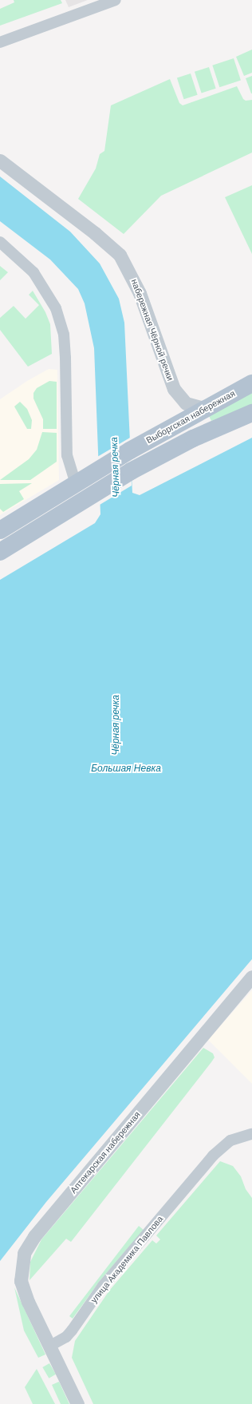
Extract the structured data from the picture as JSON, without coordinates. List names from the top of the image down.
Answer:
{
  "streets": {
    "main road": ["Выборгская набережная"],
    "street": ["набережная Чёрной речки", "Аптекарская набережная", "улица Академика Павлова"]
  },
  "crossings": [
    ["набережная Чёрной речки", "Выборгская набережная"],
    ["Аптекарская набережная", "улица Академика Павлова"]
  ],
  "water": ["Чёрная речка", "Большая Невка"]
}
